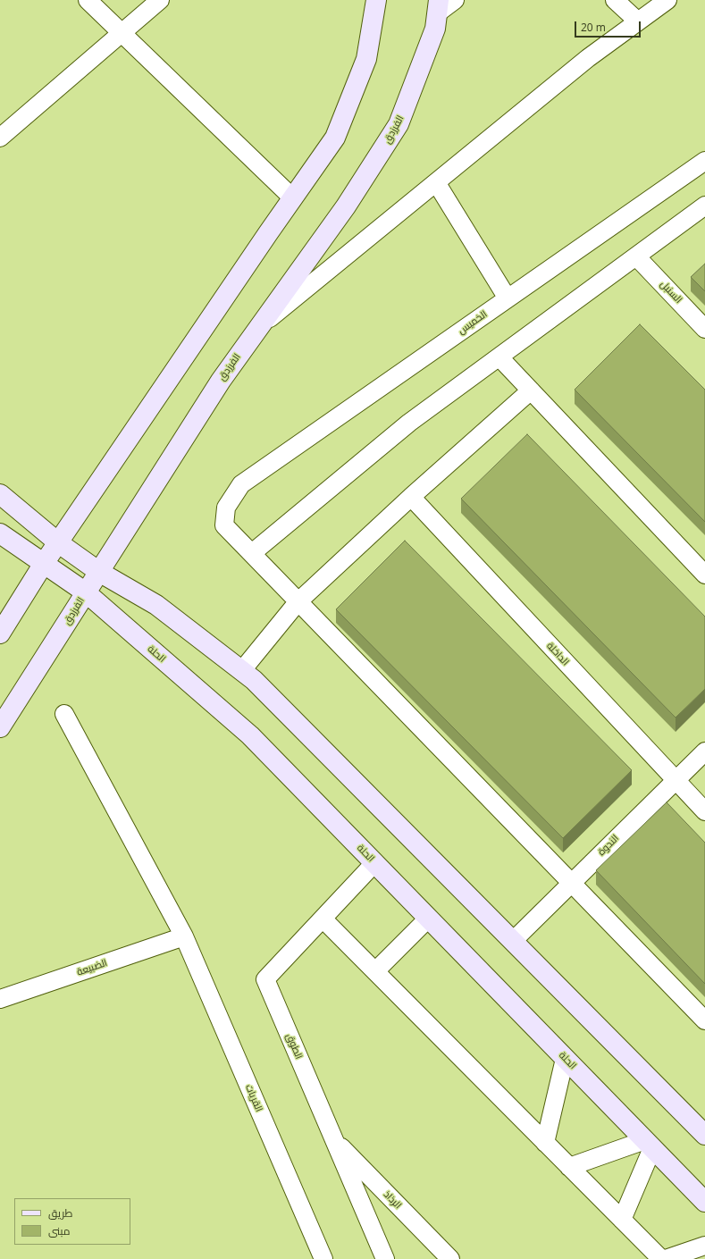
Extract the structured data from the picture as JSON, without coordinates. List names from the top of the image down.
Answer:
{
  "streets": {
    "main road": ["الفرزدق", "الحلة"],
    "street": [
      "السنبل",
      "الخميس",
      "الداخلة",
      "الندوة",
      "الضبيعة",
      "الطوق",
      "القريات",
      "الرذاذ"
    ]
  },
  "crossings": [
    ["الفرزدق", "الحلة"],
    ["الحلة", "الطوق"],
    ["الداخلة", "الندوة"],
    ["الضبيعة", "القريات"],
    ["الطوق", "الرذاذ"]
  ],
  "legend": ["طريق", "مبنى"],
  "scale_bar": "20 m"
}
